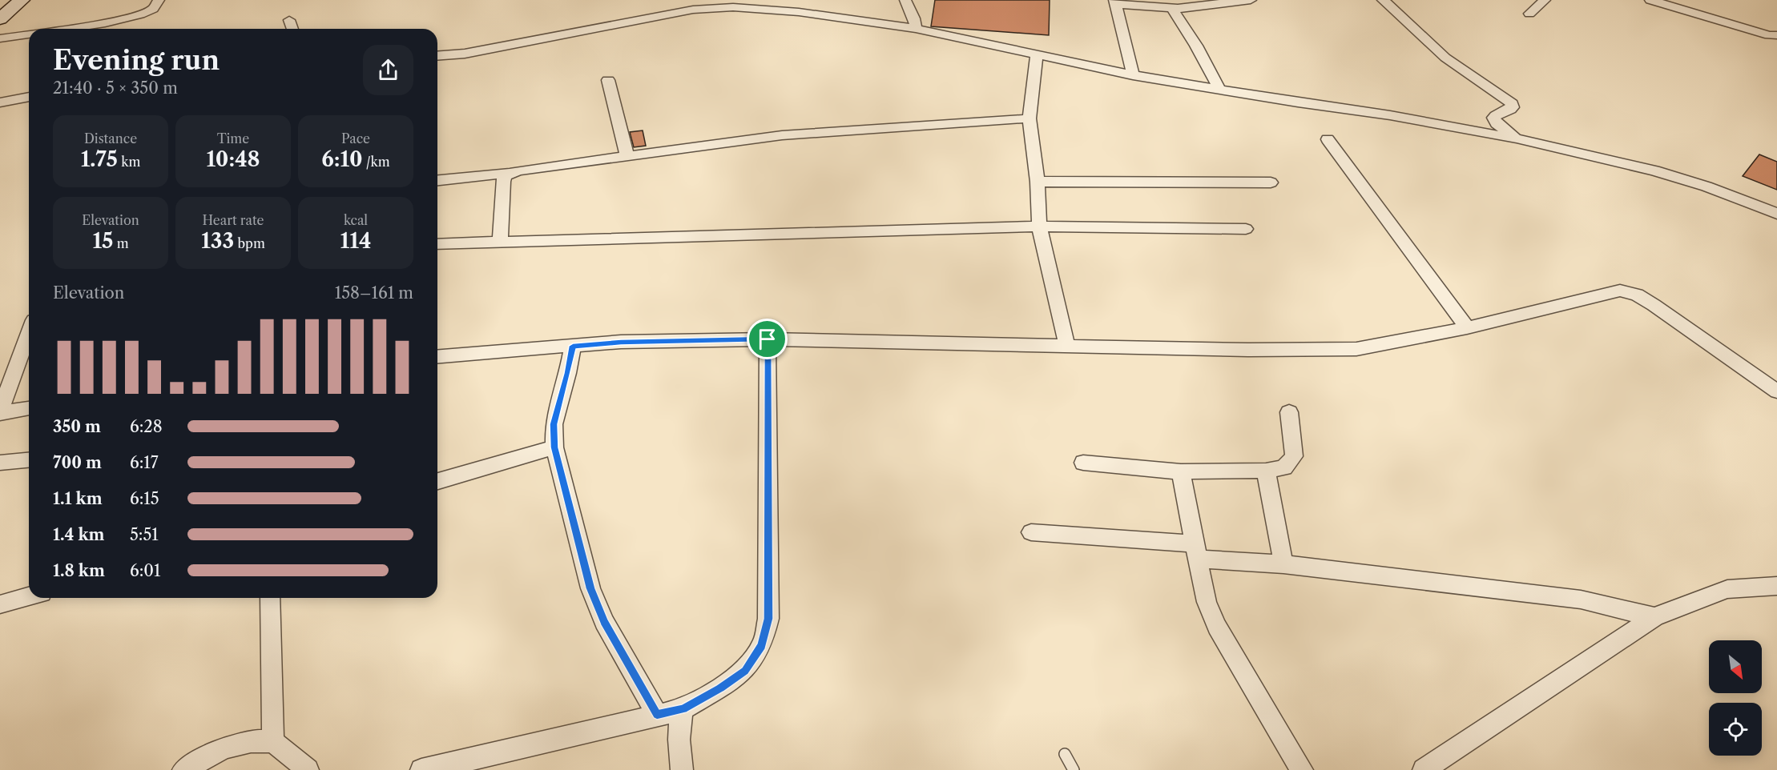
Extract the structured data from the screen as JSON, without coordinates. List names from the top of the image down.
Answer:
{
  "north": "bottom right",
  "page": {
    "heading": ["Evening run", "21:40 · 5 × 350 m"],
    "stats": [
      ["Distance", "1.75 km"],
      ["Time", "10:48"],
      ["Pace", "6:10 /km"],
      ["Elevation", "15 m"],
      ["Heart rate", "133 bpm"],
      ["kcal", "114"]
    ],
    "chart": ["Elevation", "158–161 m"],
    "list": [
      {
        "name": "350 m",
        "note": "6:28"
      },
      {
        "name": "700 m",
        "note": "6:17"
      },
      {
        "name": "1.1 km",
        "note": "6:15"
      },
      {
        "name": "1.4 km",
        "note": "5:51"
      },
      {
        "name": "1.8 km",
        "note": "6:01"
      }
    ]
  }
}
